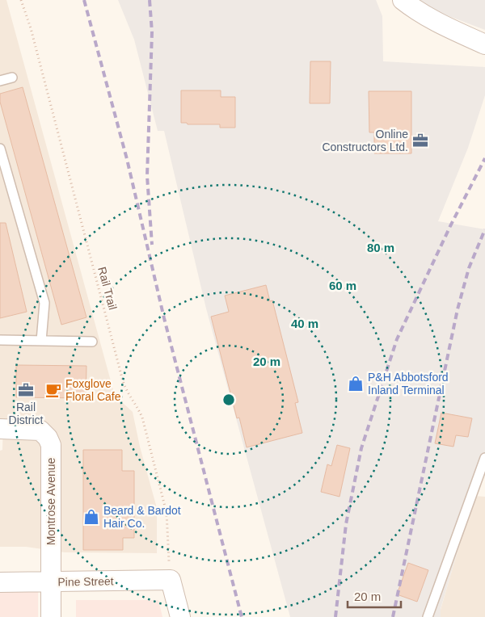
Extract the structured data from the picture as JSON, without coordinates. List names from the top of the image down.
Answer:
{
  "streets": {
    "street": ["Montrose Avenue", "Pine Street"],
    "path": ["Rail Trail"]
  },
  "crossings": [
    ["Rail Trail", "Pine Street"],
    ["Montrose Avenue", "Pine Street"]
  ],
  "places": {
    "office": ["Online Constructors Ltd.", "Rail District"],
    "shop": ["P&H Abbotsford Inland Terminal", "Beard & Bardot Hair Co."],
    "cafe": ["Foxglove Floral Cafe"]
  },
  "scale_bar": "20 m",
  "rings": [
    "80 m",
    "60 m",
    "40 m",
    "20 m"
  ]
}
